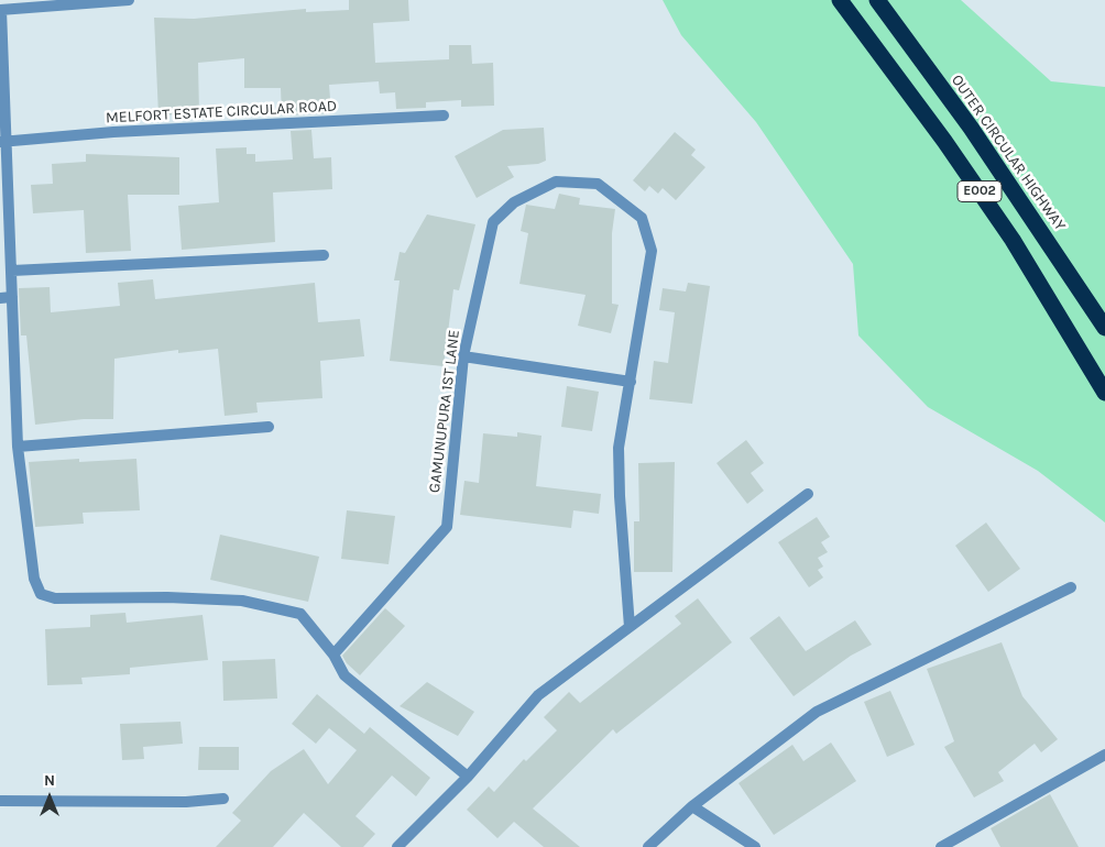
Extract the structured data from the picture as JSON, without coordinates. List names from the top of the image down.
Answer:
{
  "streets": {
    "highway": ["OUTER CIRCULAR HIGHWAY", "E002"],
    "street": ["MELFORT ESTATE CIRCULAR ROAD", "GAMUNUPURA 1ST LANE"]
  },
  "north": "top"
}
